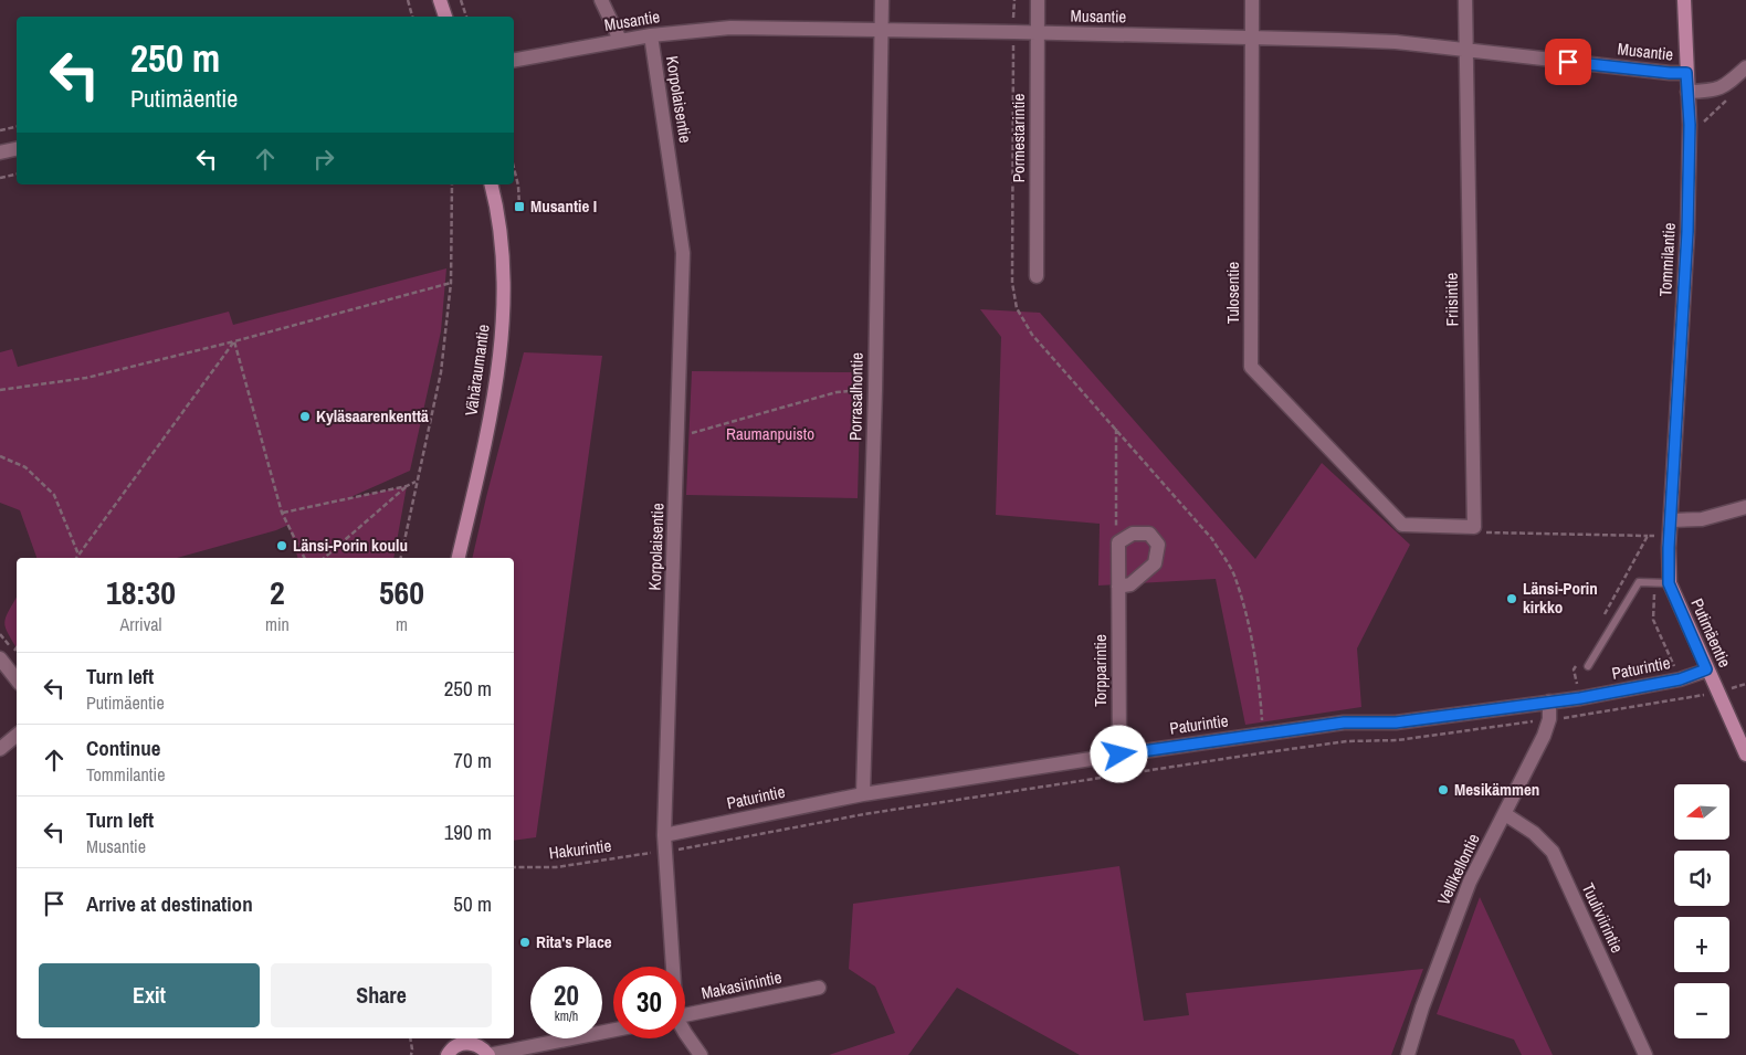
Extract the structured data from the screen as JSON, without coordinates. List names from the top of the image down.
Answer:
{
  "streets": {
    "main road": ["Tommilantie", "Vähäraumantie", "Putimäentie"],
    "street": [
      "Musantie",
      "Korpolaisentie",
      "Pormestarintie",
      "Tulosentie",
      "Friisintie",
      "Porrasalhontie",
      "Paturintie",
      "Torpparintie",
      "Vellikellontie",
      "Tuuliviirintie",
      "Makasiinintie"
    ],
    "path": ["Hakurintie"]
  },
  "crossings": [
    ["Musantie", "Korpolaisentie"],
    ["Musantie", "Pormestarintie"],
    ["Musantie", "Tommilantie"],
    ["Musantie", "Tulosentie"],
    ["Musantie", "Friisintie"],
    ["Musantie", "Porrasalhontie"],
    ["Korpolaisentie", "Paturintie"],
    ["Korpolaisentie", "Hakurintie"],
    ["Tommilantie", "Putimäentie"],
    ["Tulosentie", "Friisintie"],
    ["Porrasalhontie", "Paturintie"],
    ["Putimäentie", "Paturintie"],
    ["Paturintie", "Torpparintie"],
    ["Paturintie", "Vellikellontie"],
    ["Hakurintie", "Vellikellontie"],
    ["Vellikellontie", "Tuuliviirintie"]
  ],
  "parks": ["Raumanpuisto"],
  "places": {
    "transit": ["Musantie I"],
    "other": [
      "Kyläsaarenkenttä",
      "Länsi-Porin koulu",
      "Länsi-Porin kirkko",
      "Mesikämmen",
      "Rita's Place"
    ]
  },
  "north": "left",
  "page": {
    "turn": ["250 m", "Putimäentie"],
    "eta": [
      "18:30",
      "Arrival",
      "2",
      "min",
      "560",
      "m"
    ],
    "list": [
      {
        "name": "Turn left",
        "note": "Putimäentie",
        "value": "250 m"
      },
      {
        "name": "Continue",
        "note": "Tommilantie",
        "value": "70 m"
      },
      {
        "name": "Turn left",
        "note": "Musantie",
        "value": "190 m"
      },
      {
        "name": "Arrive at destination",
        "value": "50 m"
      }
    ],
    "map_buttons": ["+", "−"],
    "buttons": ["Exit", "Share"],
    "speed": "20 km/h",
    "limit": "30"
  }
}
